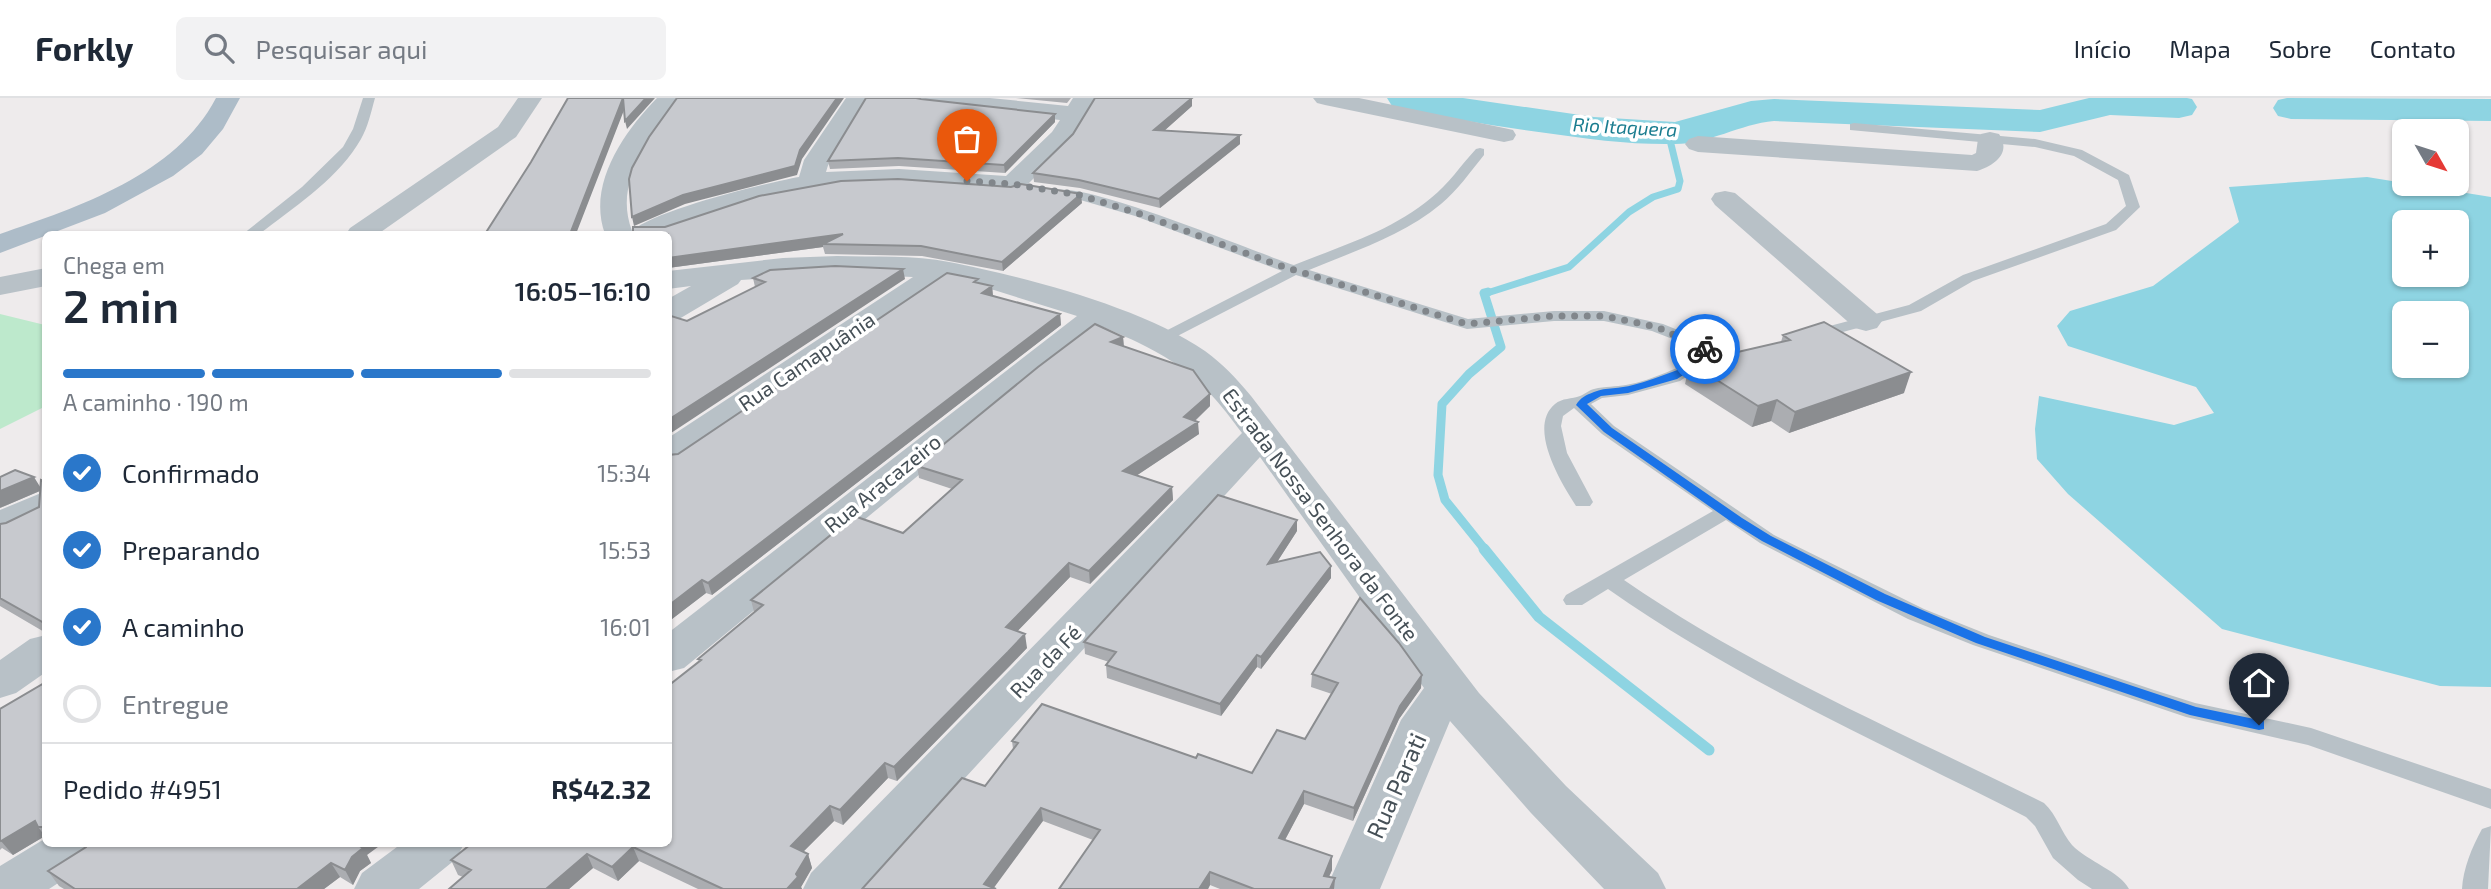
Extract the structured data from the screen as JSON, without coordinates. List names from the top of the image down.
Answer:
{
  "streets": {
    "street": [
      "Rua Camapuânia",
      "Rua Aracazeiro",
      "Estrada Nossa Senhora da Fonte",
      "Rua da Fé",
      "Rua Parati"
    ]
  },
  "crossings": [
    ["Rua Camapuânia", "Estrada Nossa Senhora da Fonte"],
    ["Rua Aracazeiro", "Estrada Nossa Senhora da Fonte"],
    ["Estrada Nossa Senhora da Fonte", "Rua da Fé"],
    ["Estrada Nossa Senhora da Fonte", "Rua Parati"]
  ],
  "water": ["Rio Itaquera"],
  "north": "bottom right",
  "page": {
    "header": "Forkly",
    "search": "Pesquisar aqui",
    "nav": [
      "Início",
      "Mapa",
      "Sobre",
      "Contato"
    ],
    "map_buttons": ["+", "−"],
    "heading": ["2 min", "Chega em", "16:05–16:10"],
    "panel": ["Pedido #4951", "R$42.32"],
    "bar": "A caminho · 190 m",
    "list": [
      ["Confirmado", "15:34"],
      ["Preparando", "15:53"],
      ["A caminho", "16:01"],
      "Entregue"
    ]
  }
}
